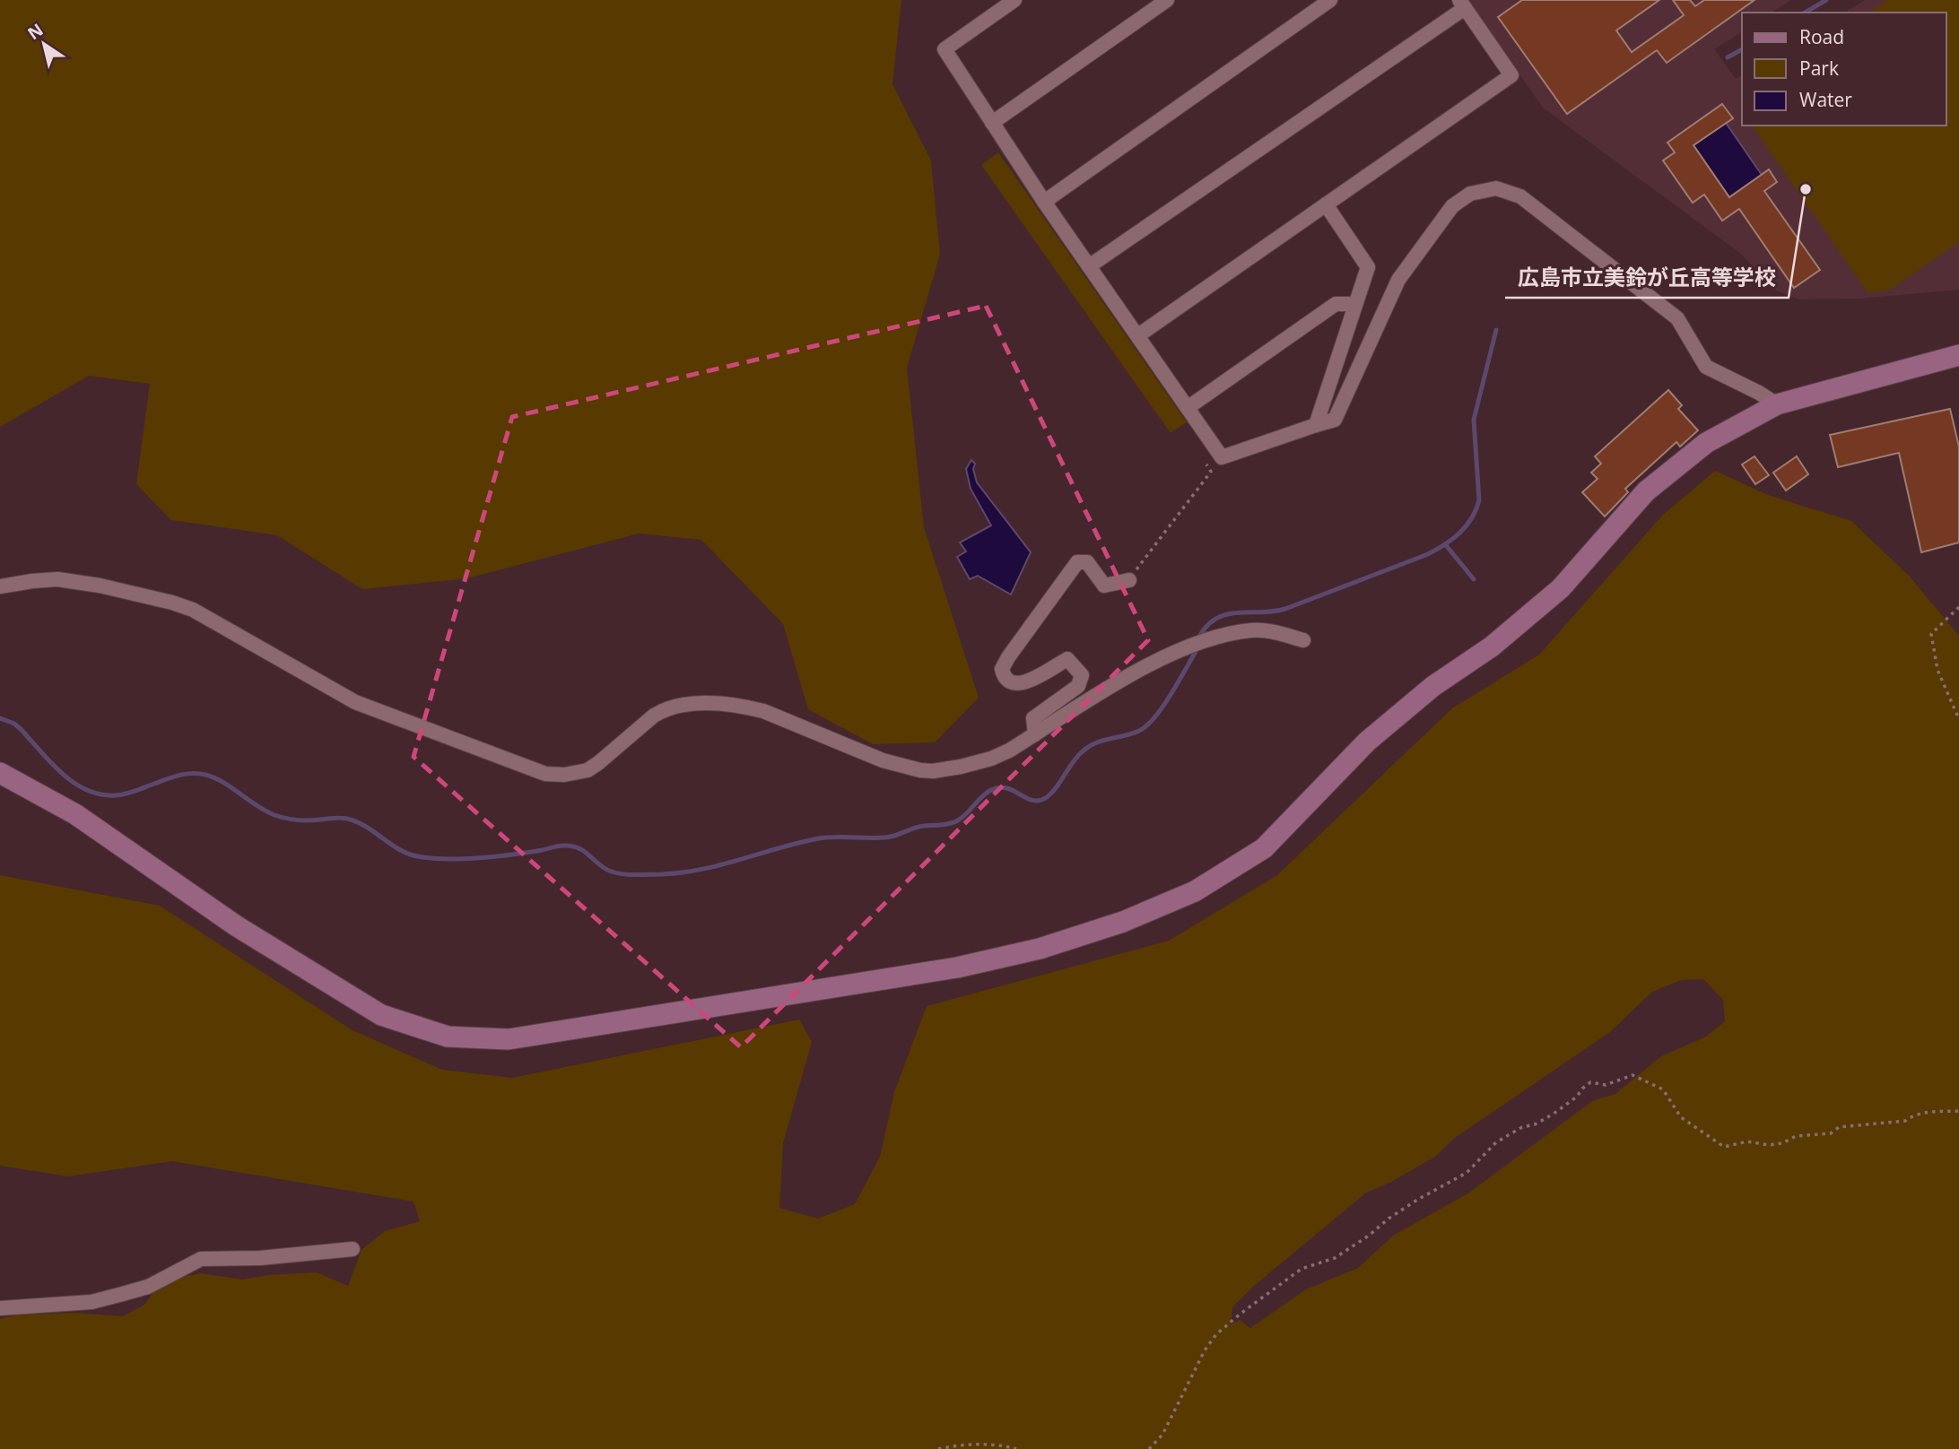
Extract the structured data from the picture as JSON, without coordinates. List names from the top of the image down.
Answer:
{
  "places": ["広島市立美鈴が丘高等学校"],
  "legend": ["Road", "Park", "Water"],
  "north": "top left"
}
